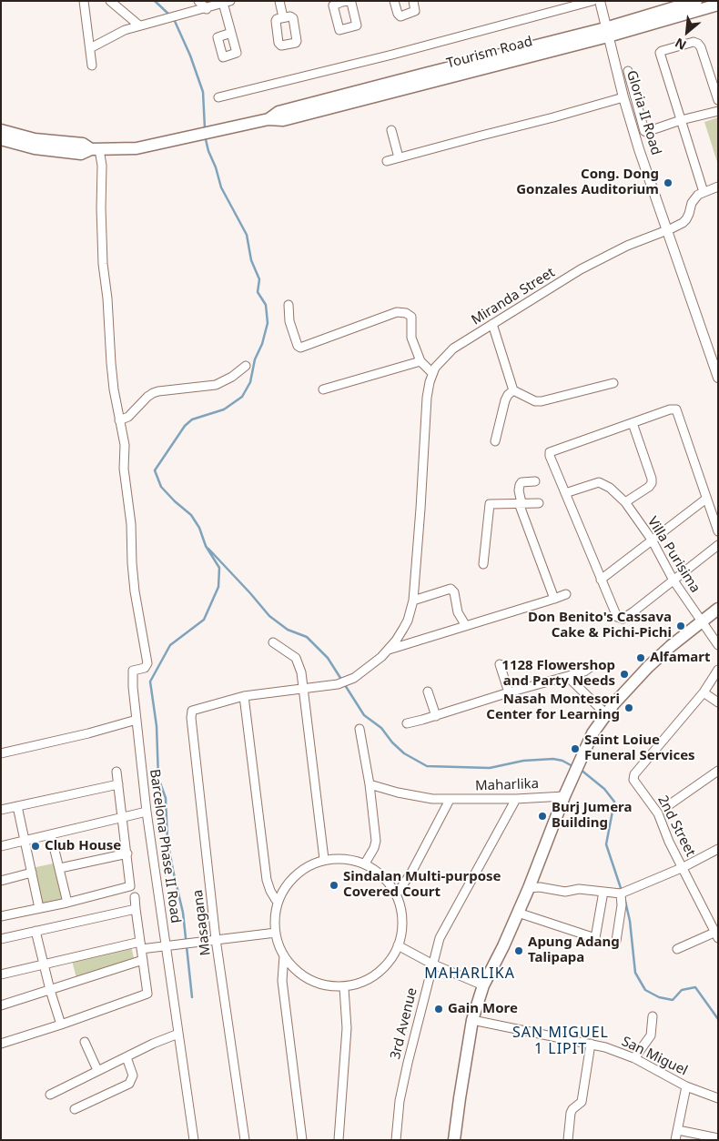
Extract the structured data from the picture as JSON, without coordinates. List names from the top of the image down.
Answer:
{
  "streets": {
    "main road": ["Tourism Road"],
    "street": [
      "Gloria II Road",
      "Miranda Street",
      "Villa Purisima",
      "Maharlika",
      "2nd Street",
      "Barcelona Phase II Road",
      "Masagana",
      "3rd Avenue",
      "San Miguel"
    ]
  },
  "crossings": [
    ["Tourism Road", "Gloria II Road"],
    ["Gloria II Road", "Miranda Street"],
    ["Maharlika", "3rd Avenue"]
  ],
  "districts": ["MAHARLIKA", "SAN MIGUEL 1 LIPIT"],
  "places": [
    "Cong. Dong Gonzales Auditorium",
    "Don Benito's Cassava Cake & Pichi-Pichi",
    "Alfamart",
    "1128 Flowershop and Party Needs",
    "Nasah Montesori Center for Learning",
    "Saint Loiue Funeral Services",
    "Burj Jumera Building",
    "Club House",
    "Sindalan Multi-purpose Covered Court",
    "Apung Adang Talipapa",
    "Gain More"
  ],
  "north": "bottom left"
}
